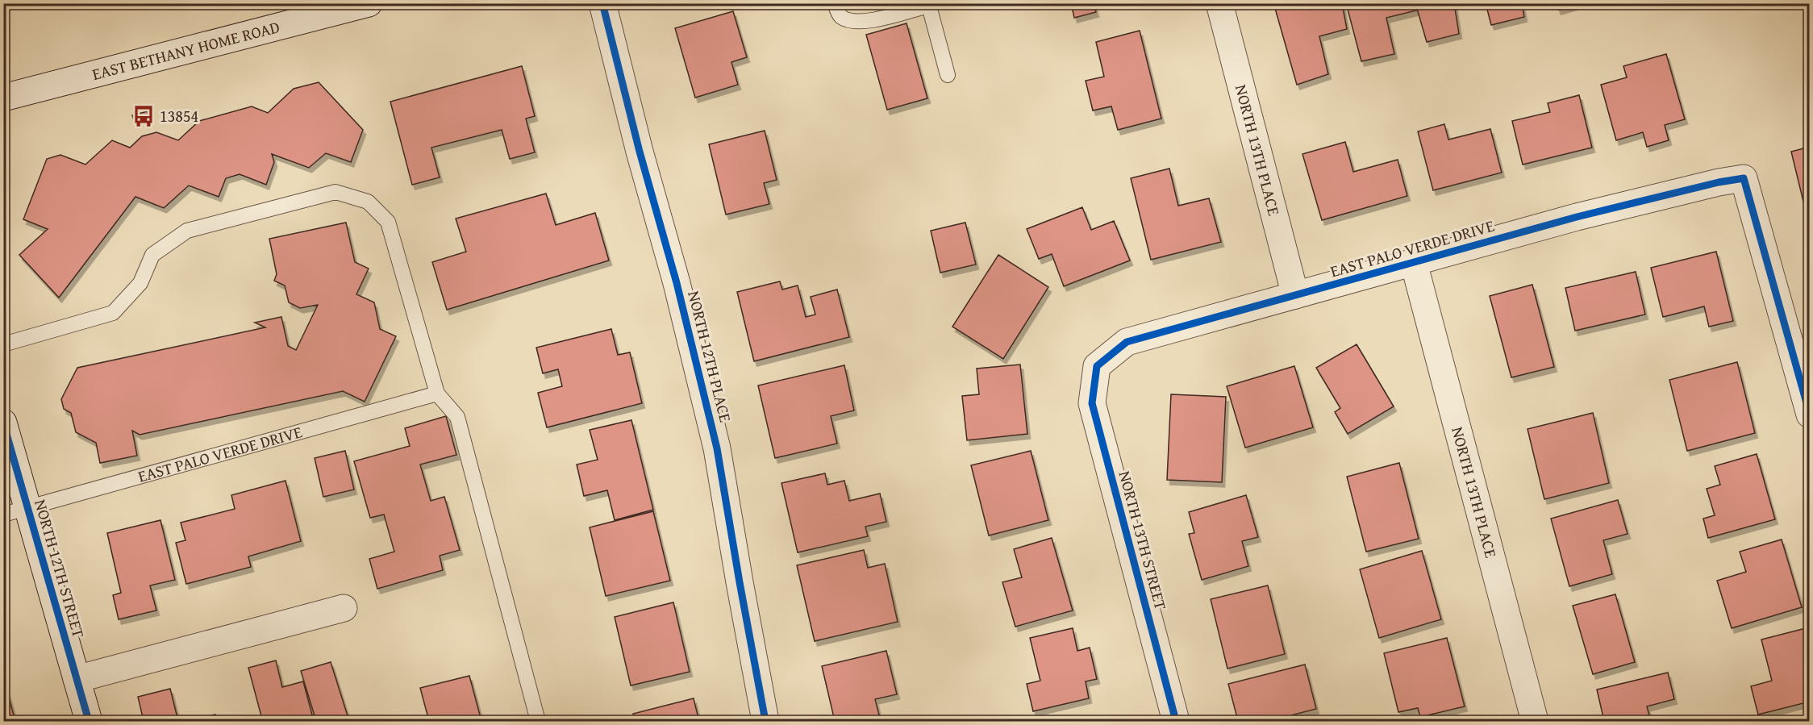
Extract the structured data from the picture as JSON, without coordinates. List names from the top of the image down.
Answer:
{
  "streets": {
    "street": [
      "EAST BETHANY HOME ROAD",
      "NORTH 13TH PLACE",
      "EAST PALO VERDE DRIVE",
      "NORTH 12TH PLACE",
      "NORTH 13TH STREET",
      "NORTH 12TH STREET"
    ]
  },
  "crossings": [
    ["NORTH 13TH PLACE", "EAST PALO VERDE DRIVE"],
    ["EAST PALO VERDE DRIVE", "NORTH 13TH STREET"],
    ["EAST PALO VERDE DRIVE", "NORTH 12TH STREET"]
  ],
  "places": {
    "bus stop": ["13854"]
  }
}
